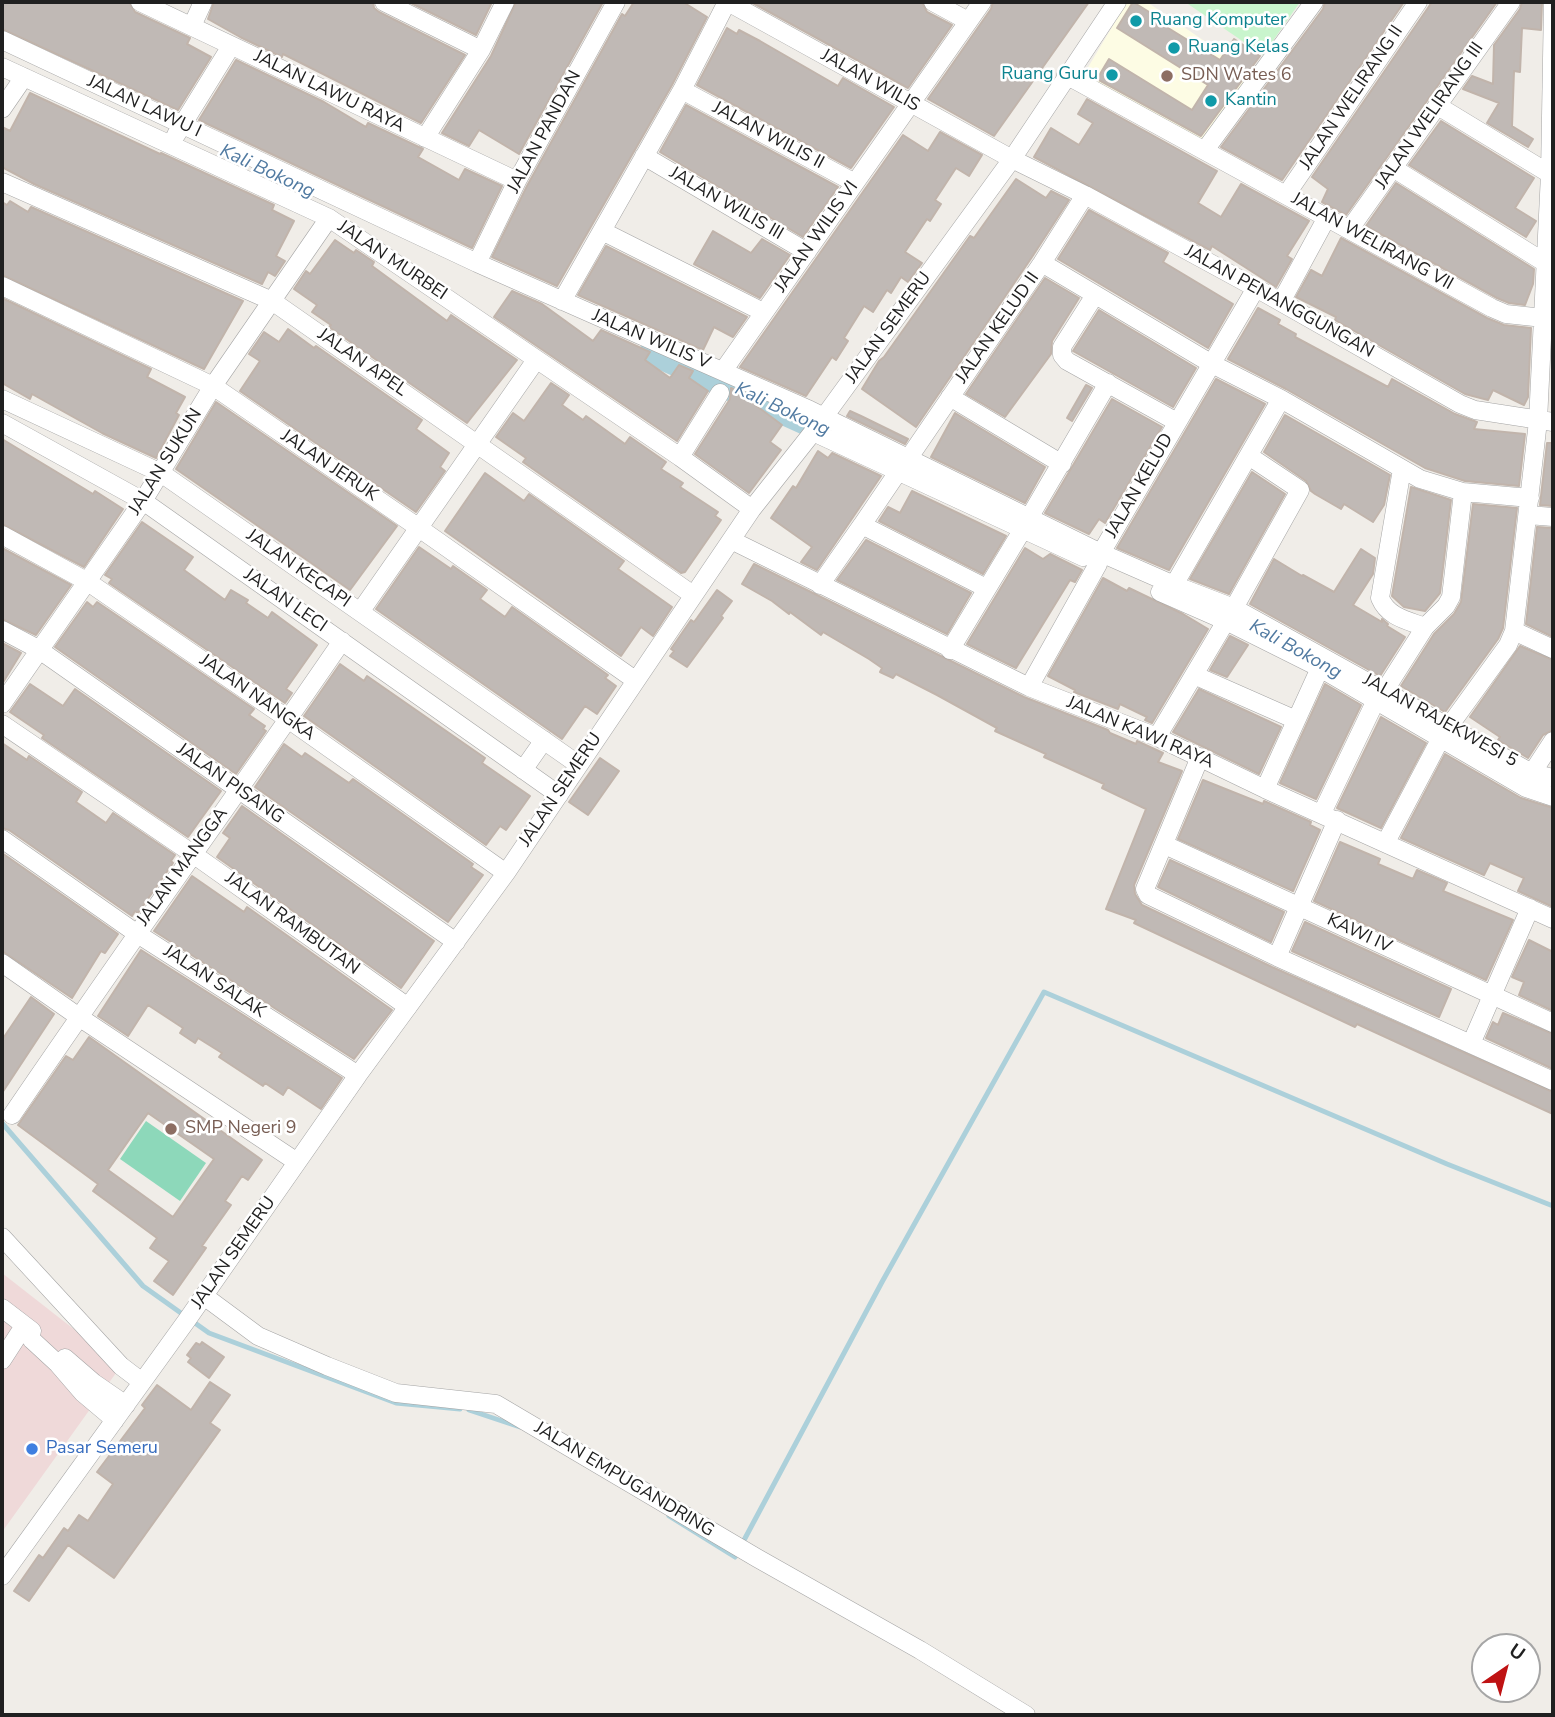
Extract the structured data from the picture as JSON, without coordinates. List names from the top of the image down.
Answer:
{
  "streets": {
    "street": [
      "JALAN WILIS",
      "JALAN LAWU RAYA",
      "JALAN WELIRANG II",
      "JALAN LAWU I",
      "JALAN WELIRANG III",
      "JALAN PANDAN",
      "JALAN WILIS II",
      "JALAN WILIS III",
      "JALAN WILIS VI",
      "JALAN WELIRANG VII",
      "JALAN MURBEI",
      "JALAN PENANGGUNGAN",
      "JALAN SEMERU",
      "JALAN KELUD II",
      "JALAN WILIS V",
      "JALAN APEL",
      "JALAN SUKUN",
      "JALAN JERUK",
      "JALAN KELUD",
      "JALAN KECAPI",
      "JALAN LECI",
      "JALAN NANGKA",
      "JALAN RAJEKWESI 5",
      "JALAN KAWI RAYA",
      "JALAN PISANG",
      "JALAN MANGGA",
      "JALAN RAMBUTAN",
      "KAWI IV",
      "JALAN SALAK",
      "JALAN EMPUGANDRING"
    ]
  },
  "crossings": [
    ["JALAN WILIS", "JALAN WILIS VI"],
    ["JALAN WILIS", "JALAN PENANGGUNGAN"],
    ["JALAN WILIS", "JALAN SEMERU"],
    ["JALAN LAWU RAYA", "JALAN PANDAN"],
    ["JALAN WELIRANG II", "JALAN WELIRANG VII"],
    ["JALAN LAWU I", "JALAN PANDAN"],
    ["JALAN LAWU I", "JALAN WILIS V"],
    ["JALAN WELIRANG III", "JALAN WELIRANG VII"],
    ["JALAN PANDAN", "JALAN WILIS V"],
    ["JALAN WILIS II", "JALAN WILIS VI"],
    ["JALAN WILIS III", "JALAN WILIS VI"],
    ["JALAN WILIS VI", "JALAN WILIS V"],
    ["JALAN WELIRANG VII", "JALAN SEMERU"],
    ["JALAN MURBEI", "JALAN SEMERU"],
    ["JALAN MURBEI", "JALAN SUKUN"],
    ["JALAN PENANGGUNGAN", "JALAN SEMERU"],
    ["JALAN PENANGGUNGAN", "JALAN KELUD II"],
    ["JALAN PENANGGUNGAN", "JALAN KELUD"],
    ["JALAN SEMERU", "JALAN WILIS V"],
    ["JALAN SEMERU", "JALAN APEL"],
    ["JALAN SEMERU", "JALAN JERUK"],
    ["JALAN SEMERU", "JALAN KECAPI"],
    ["JALAN SEMERU", "JALAN LECI"],
    ["JALAN SEMERU", "JALAN NANGKA"],
    ["JALAN SEMERU", "JALAN KAWI RAYA"],
    ["JALAN SEMERU", "JALAN PISANG"],
    ["JALAN SEMERU", "JALAN RAMBUTAN"],
    ["JALAN SEMERU", "JALAN SALAK"],
    ["JALAN SEMERU", "JALAN EMPUGANDRING"],
    ["JALAN KELUD II", "JALAN WILIS V"],
    ["JALAN KELUD II", "JALAN KAWI RAYA"],
    ["JALAN WILIS V", "JALAN KELUD"],
    ["JALAN WILIS V", "JALAN RAJEKWESI 5"],
    ["JALAN APEL", "JALAN SUKUN"],
    ["JALAN SUKUN", "JALAN JERUK"],
    ["JALAN SUKUN", "JALAN KECAPI"],
    ["JALAN SUKUN", "JALAN LECI"],
    ["JALAN SUKUN", "JALAN NANGKA"],
    ["JALAN SUKUN", "JALAN PISANG"],
    ["JALAN KELUD", "JALAN RAJEKWESI 5"],
    ["JALAN KELUD", "JALAN KAWI RAYA"],
    ["JALAN LECI", "JALAN MANGGA"],
    ["JALAN NANGKA", "JALAN MANGGA"],
    ["JALAN PISANG", "JALAN MANGGA"],
    ["JALAN MANGGA", "JALAN RAMBUTAN"],
    ["JALAN MANGGA", "JALAN SALAK"]
  ],
  "water": ["Kali Bokong"],
  "places": [
    "Ruang Komputer",
    "Ruang Kelas",
    "Ruang Guru",
    "SDN Wates 6",
    "Kantin",
    "SMP Negeri 9",
    "Pasar Semeru"
  ],
  "north": "top right"
}
